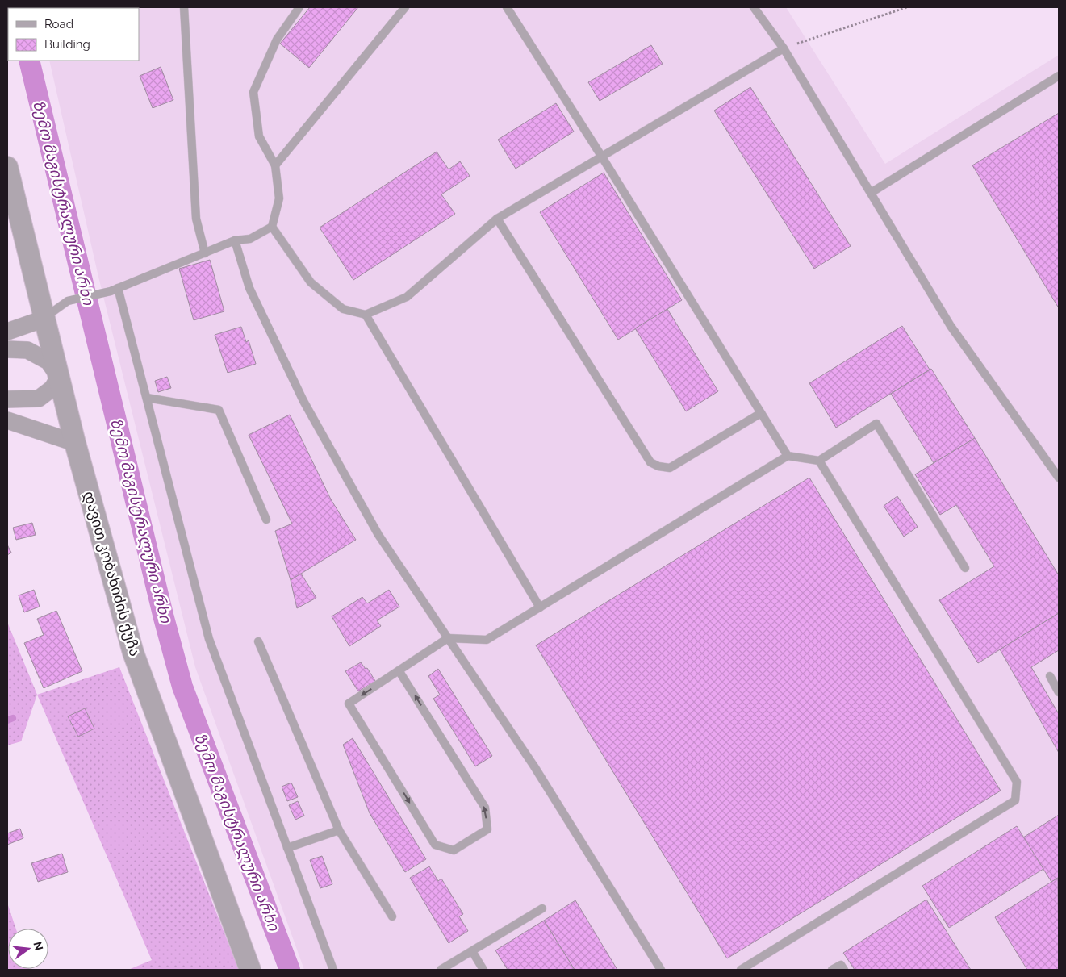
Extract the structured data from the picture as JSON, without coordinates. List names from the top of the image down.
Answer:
{
  "streets": {
    "street": ["დავით კობახიძის ქუჩა"]
  },
  "water": ["ზემო მაგისტრალური არხი"],
  "legend": ["Road", "Building"],
  "north": "right"
}
